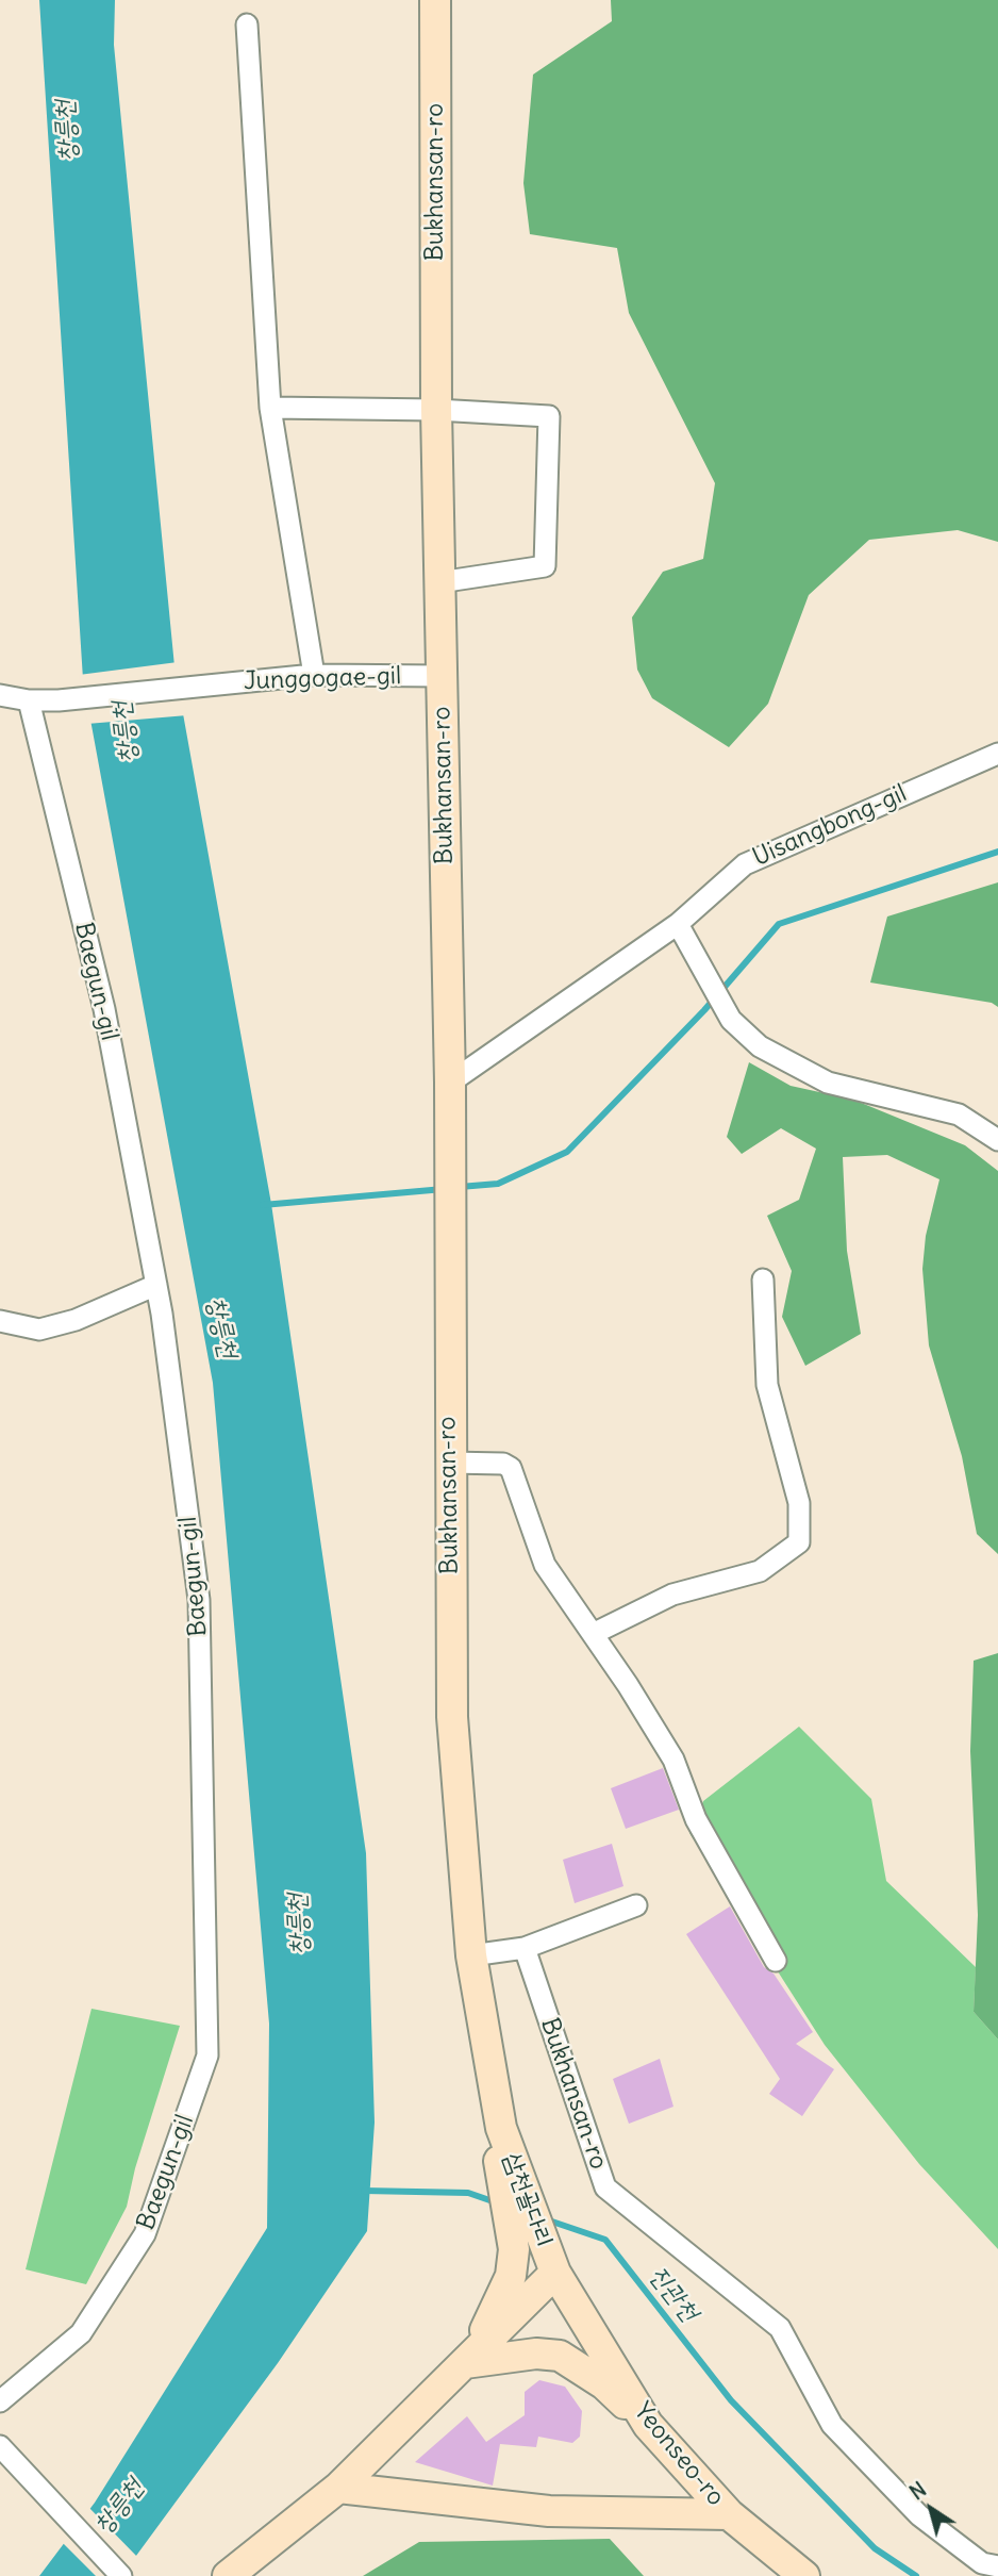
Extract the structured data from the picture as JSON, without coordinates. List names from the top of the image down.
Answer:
{
  "streets": {
    "main road": ["Bukhansan-ro", "삼천골다리", "Yeonseo-ro"],
    "street": ["Junggogae-gil", "Uisangbong-gil", "Baegun-gil"]
  },
  "crossings": [
    ["Bukhansan-ro", "Junggogae-gil"],
    ["Bukhansan-ro", "Uisangbong-gil"],
    ["Bukhansan-ro", "삼천골다리"],
    ["Junggogae-gil", "Baegun-gil"],
    ["삼천골다리", "Yeonseo-ro"]
  ],
  "water": ["창릉천", "진관천"],
  "north": "top left"
}
